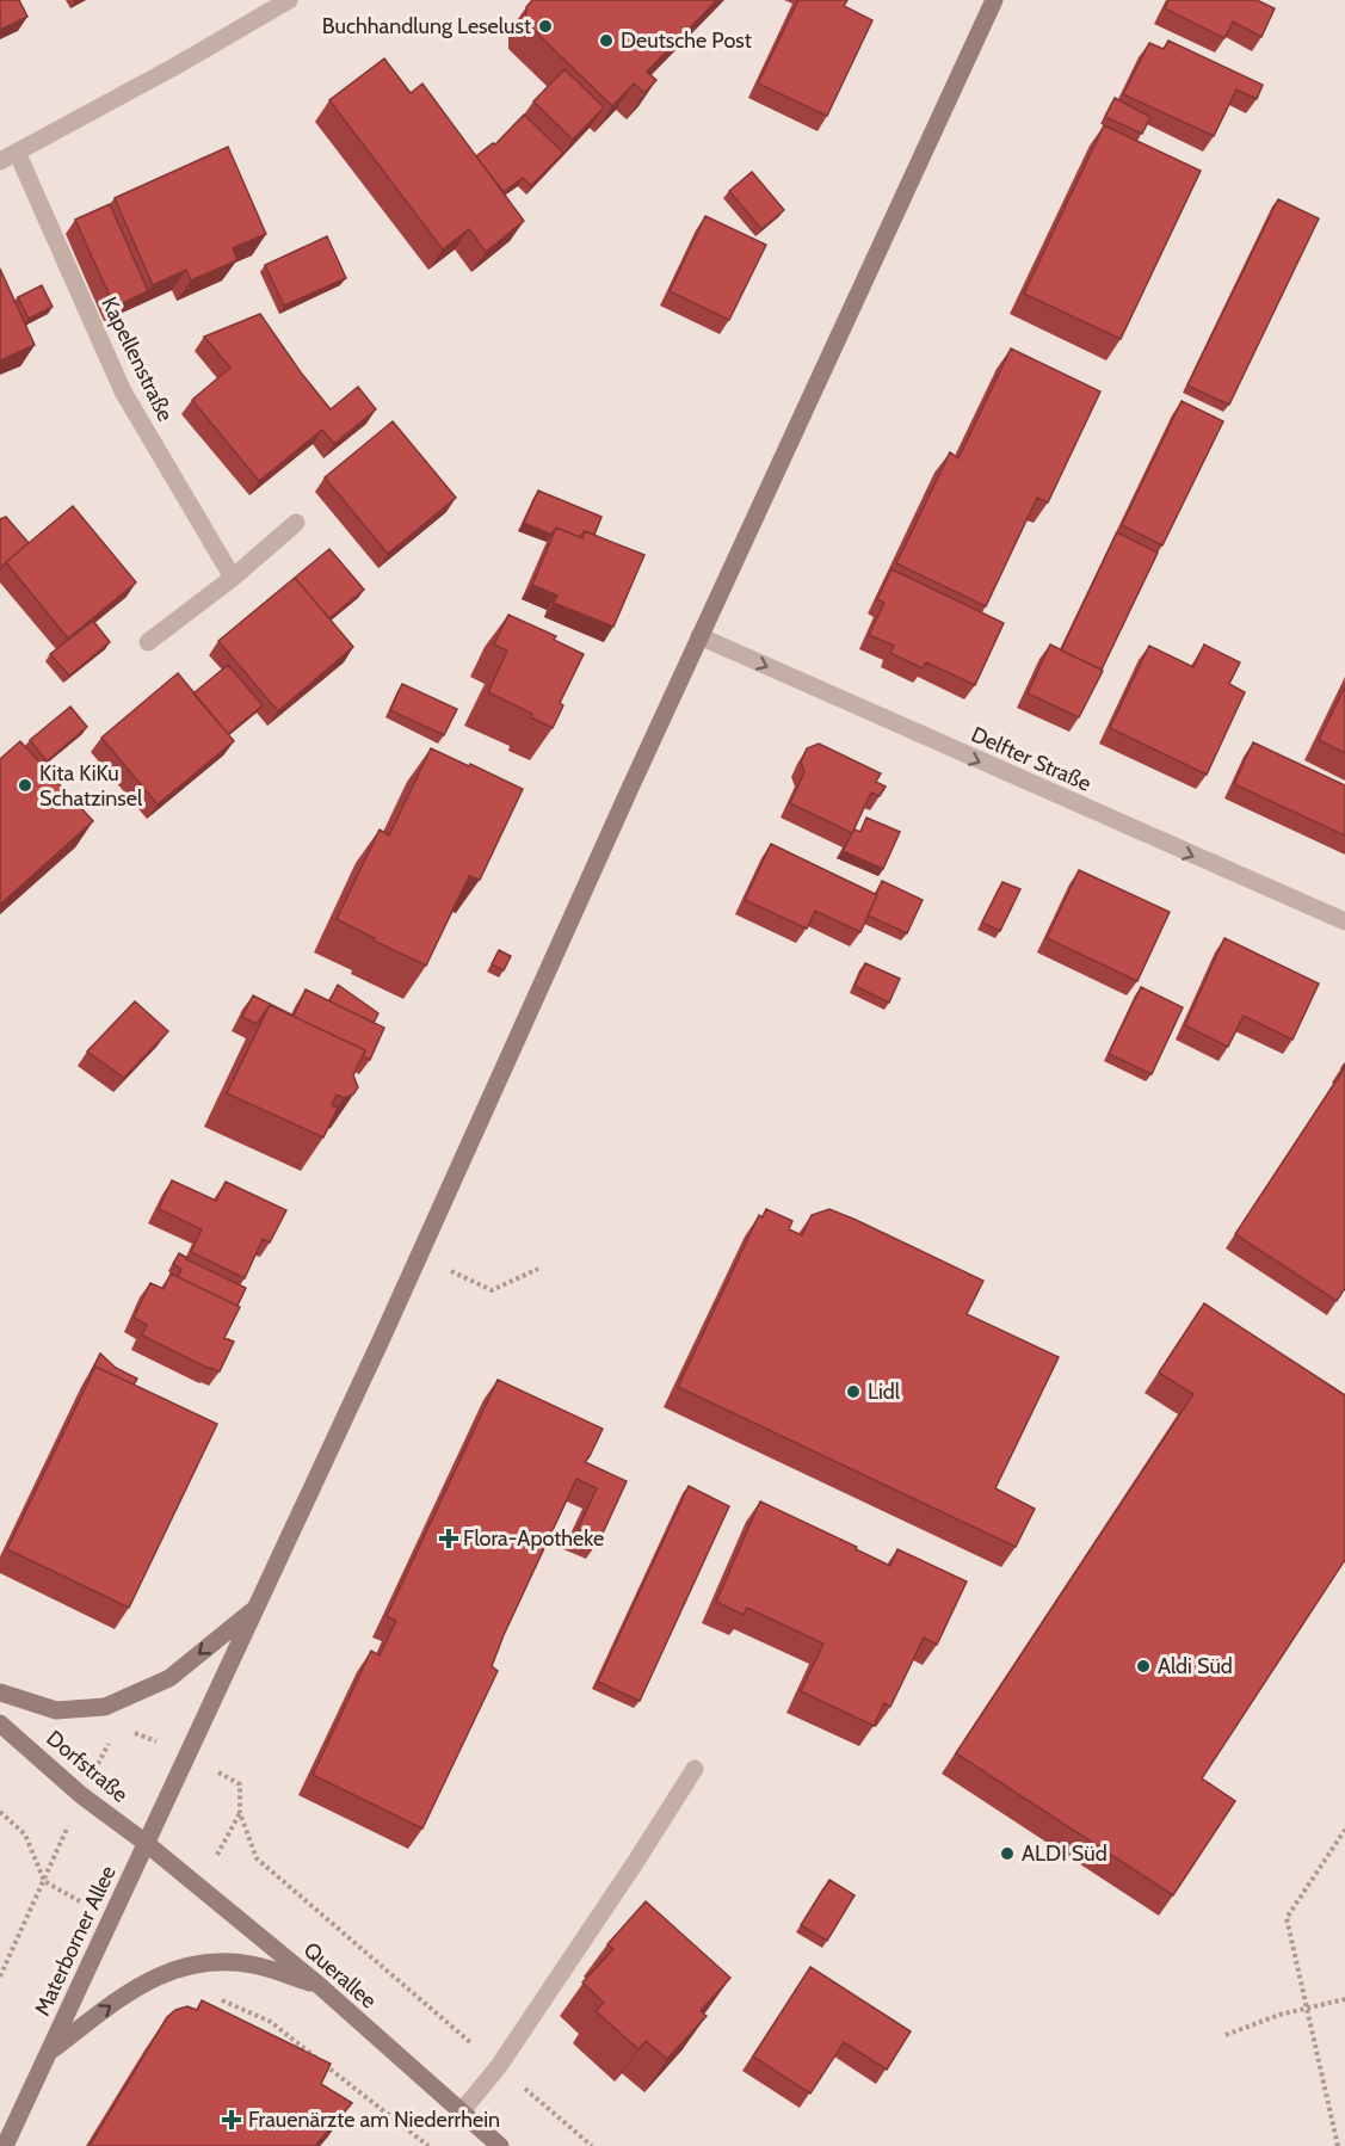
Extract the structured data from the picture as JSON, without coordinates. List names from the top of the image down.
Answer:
{
  "streets": {
    "main road": ["Dorfstraße", "Materborner Allee", "Querallee"],
    "street": ["Kapellenstraße", "Delfter Straße"]
  },
  "crossings": [
    ["Delfter Straße", "Materborner Allee"],
    ["Dorfstraße", "Materborner Allee"],
    ["Dorfstraße", "Querallee"],
    ["Materborner Allee", "Querallee"]
  ],
  "one_way": ["Delfter Straße"],
  "places": {
    "other": [
      "Buchhandlung Leselust",
      "Deutsche Post",
      "Kita KiKu Schatzinsel",
      "Lidl",
      "Aldi Süd",
      "ALDI Süd"
    ],
    "health": ["Flora-Apotheke", "Frauenärzte am Niederrhein"]
  }
}
